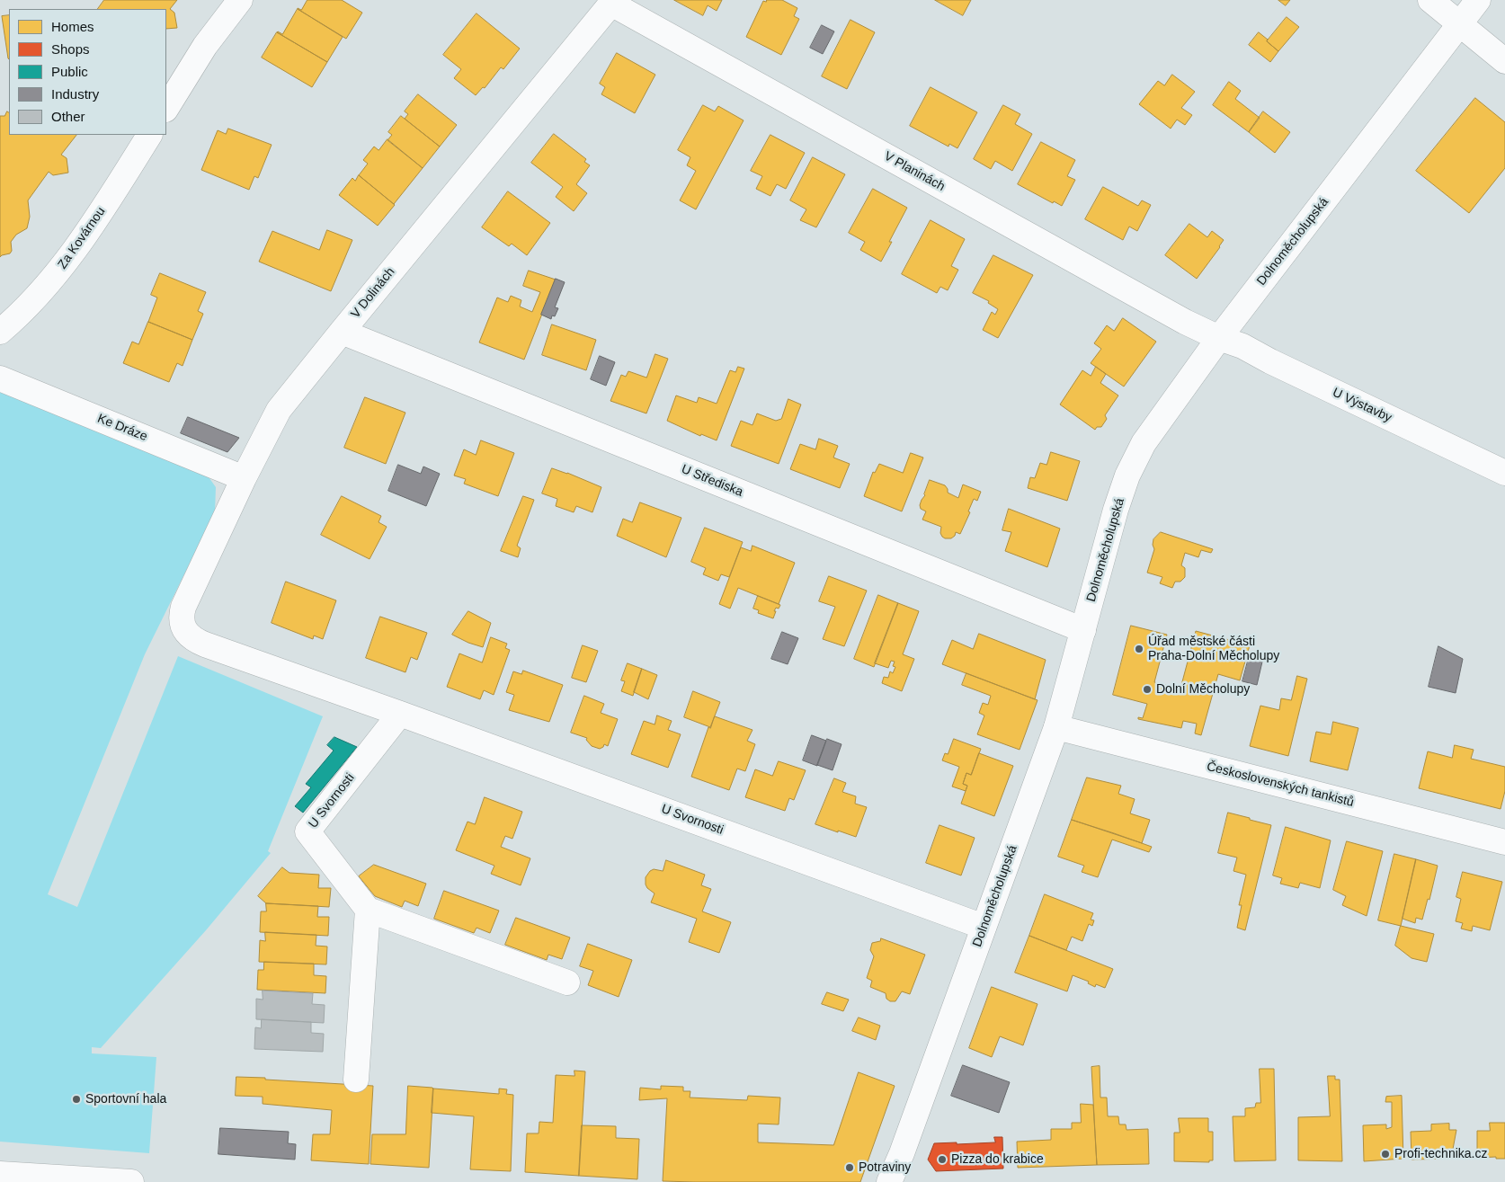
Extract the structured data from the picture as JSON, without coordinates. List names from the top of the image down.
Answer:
{
  "streets": {
    "street": [
      "V Planinách",
      "Za Kovárnou",
      "Dolnoměcholupská",
      "V Dolinách",
      "U Výstavby",
      "Ke Dráze",
      "U Střediska",
      "Československých tankistů",
      "U Svornosti"
    ]
  },
  "crossings": [
    ["V Planinách", "Dolnoměcholupská"],
    ["V Planinách", "V Dolinách"],
    ["V Planinách", "U Výstavby"],
    ["Dolnoměcholupská", "U Výstavby"],
    ["Dolnoměcholupská", "U Střediska"],
    ["Dolnoměcholupská", "Československých tankistů"],
    ["Dolnoměcholupská", "U Svornosti"],
    ["V Dolinách", "Ke Dráze"],
    ["V Dolinách", "U Střediska"],
    ["V Dolinách", "U Svornosti"]
  ],
  "places": [
    "Úřad městské části Praha-Dolní Měcholupy",
    "Dolní Měcholupy",
    "Sportovní hala",
    "Profi-technika.cz",
    "Pizza do krabice",
    "Potraviny"
  ],
  "legend": [
    "Homes",
    "Shops",
    "Public",
    "Industry",
    "Other"
  ]
}
